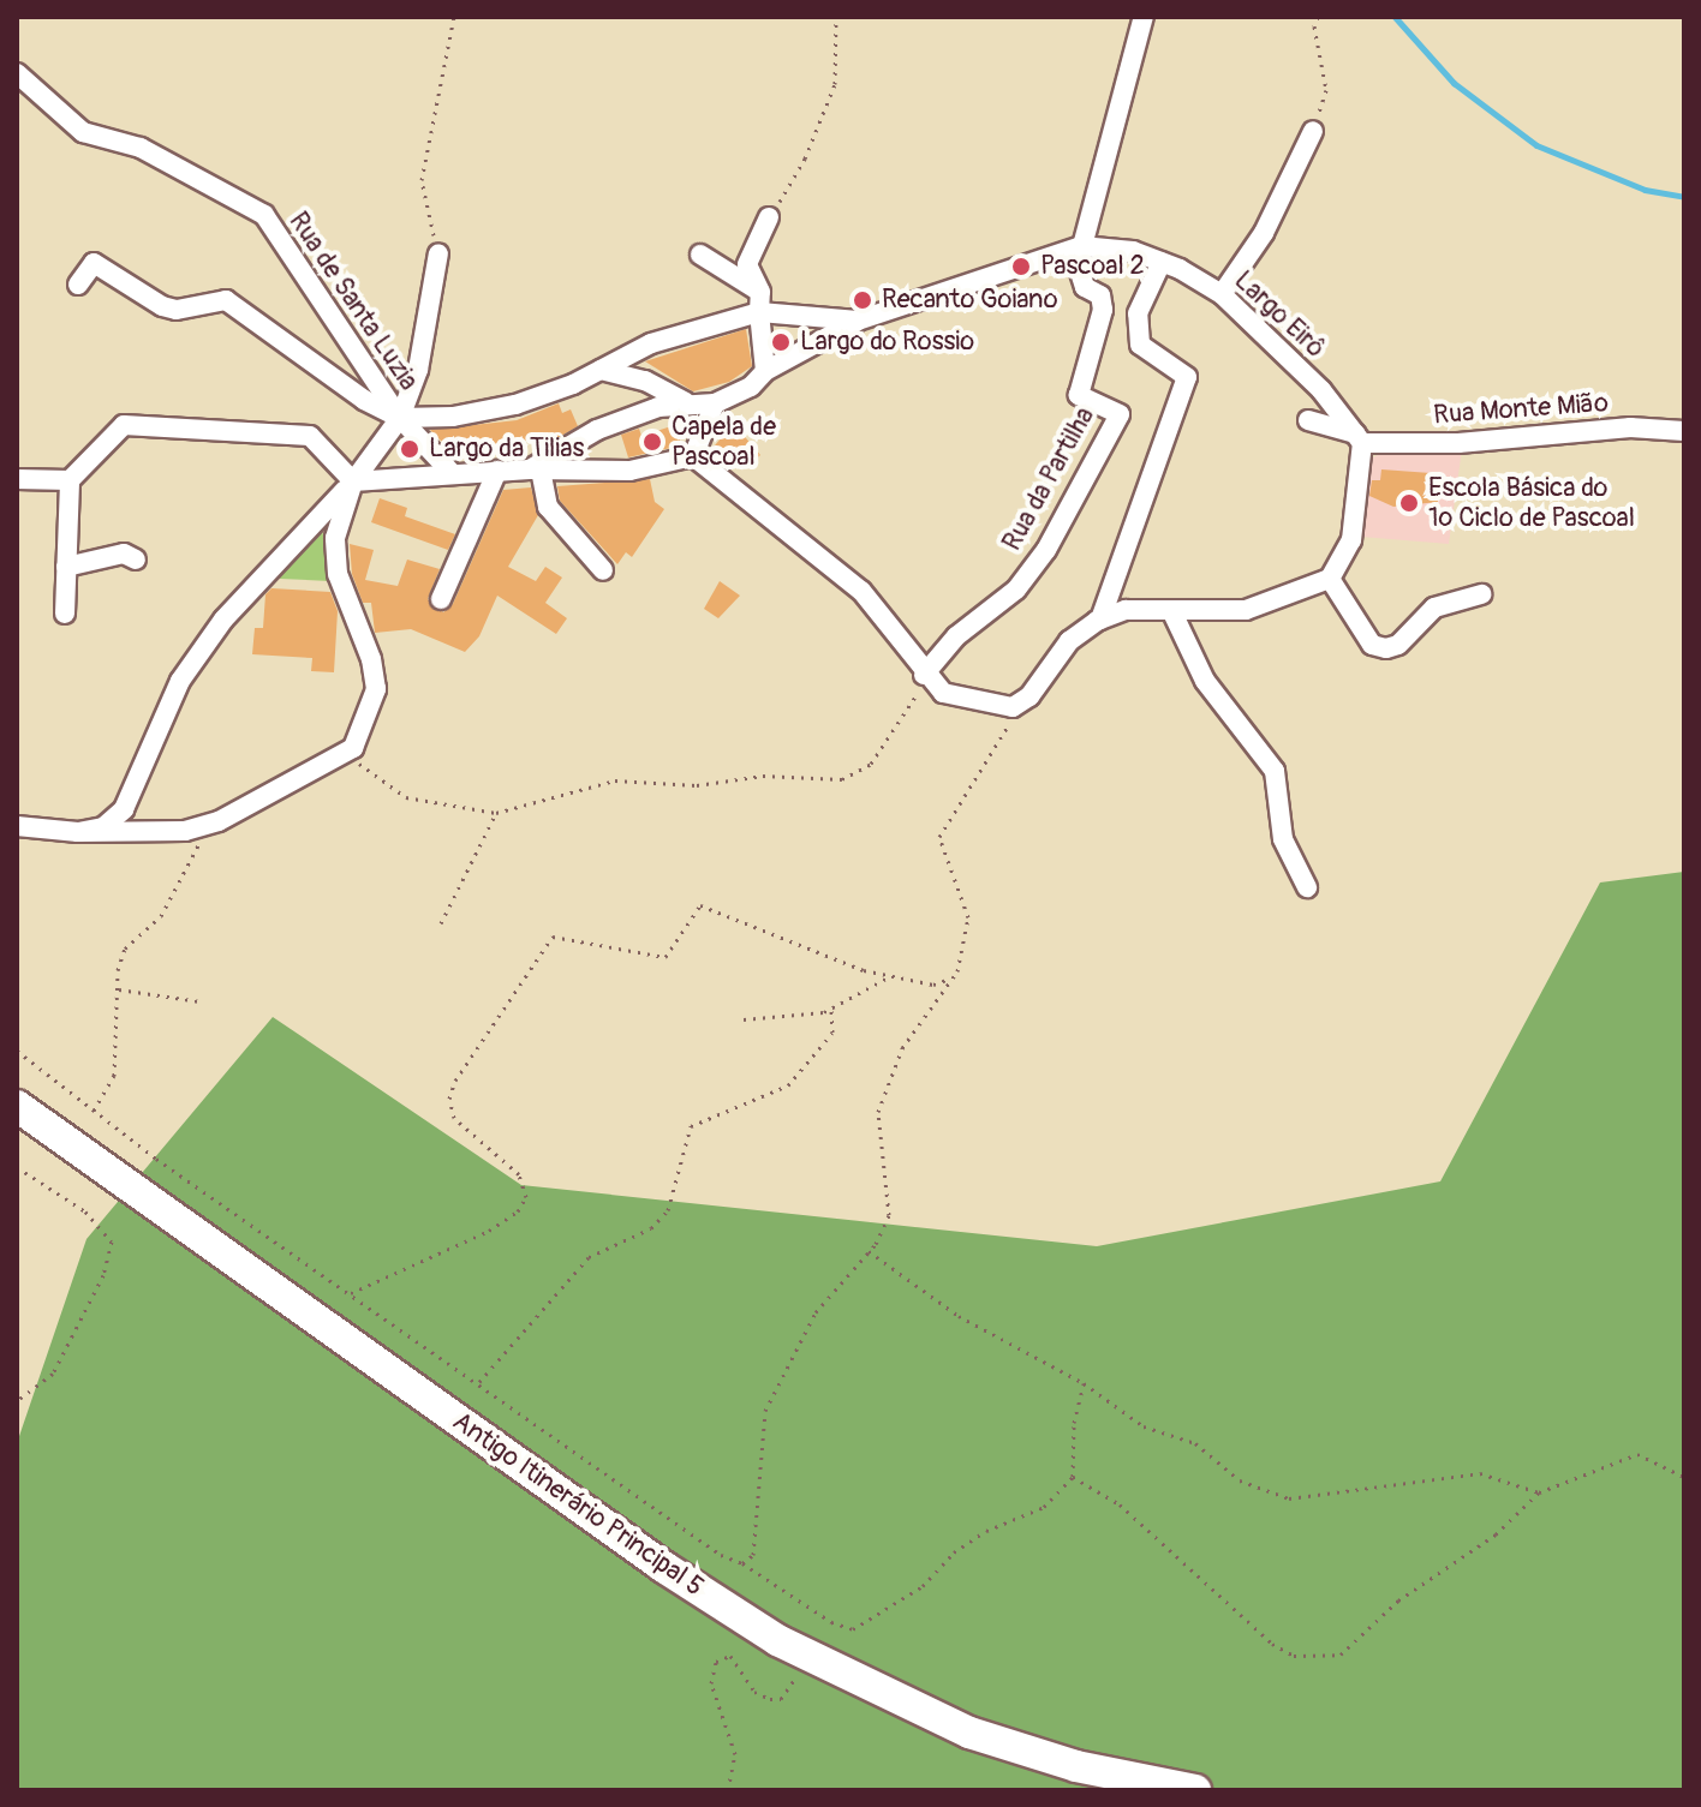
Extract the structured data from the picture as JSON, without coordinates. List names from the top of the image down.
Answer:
{
  "streets": {
    "highway": ["Antigo Itinerário Principal 5"],
    "street": [
      "Rua de Santa Luzia",
      "Largo Eirô",
      "Rua Monte Mião",
      "Rua da Partilha"
    ]
  },
  "crossings": [
    ["Largo Eirô", "Rua Monte Mião"],
    ["Largo Eirô", "Rua da Partilha"]
  ],
  "places": [
    "Pascoal 2",
    "Recanto Goiano",
    "Largo do Rossio",
    "Capela de Pascoal",
    "Largo da Tilias",
    "Escola Básica do 1º Ciclo de Pascoal"
  ]
}
